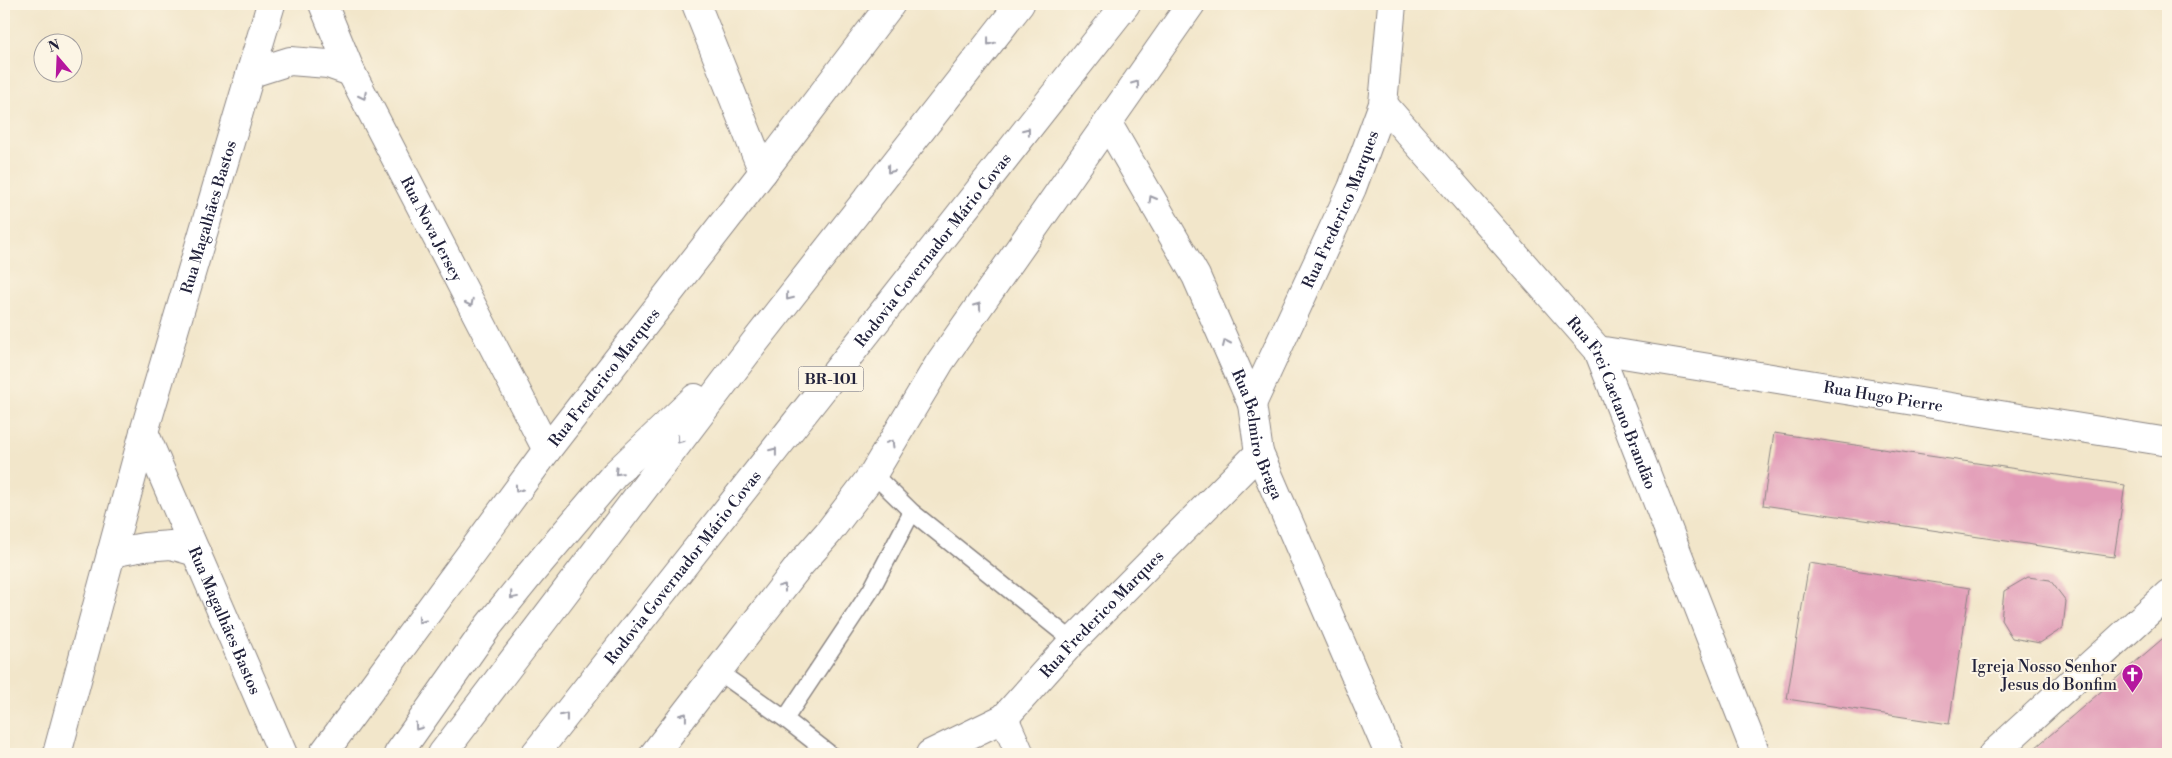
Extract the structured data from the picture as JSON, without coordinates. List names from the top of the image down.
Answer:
{
  "streets": {
    "main road": [
      "Rua Frederico Marques",
      "Rua Magalhães Bastos",
      "Rua Nova Jersey",
      "Rodovia Governador Mário Covas",
      "BR-101",
      "Rua Hugo Pierre",
      "Rua Frei Caetano Brandão",
      "Rua Belmiro Braga"
    ]
  },
  "crossings": [
    ["Rua Frederico Marques", "Rua Nova Jersey"],
    ["Rua Frederico Marques", "Rua Frei Caetano Brandão"],
    ["Rua Frederico Marques", "Rua Belmiro Braga"],
    ["Rua Hugo Pierre", "Rua Frei Caetano Brandão"]
  ],
  "one_way": ["Rua Nova Jersey", "Rua Belmiro Braga"],
  "places": {
    "church": ["Igreja Nosso Senhor Jesus do Bonfim"]
  },
  "north": "top"
}
